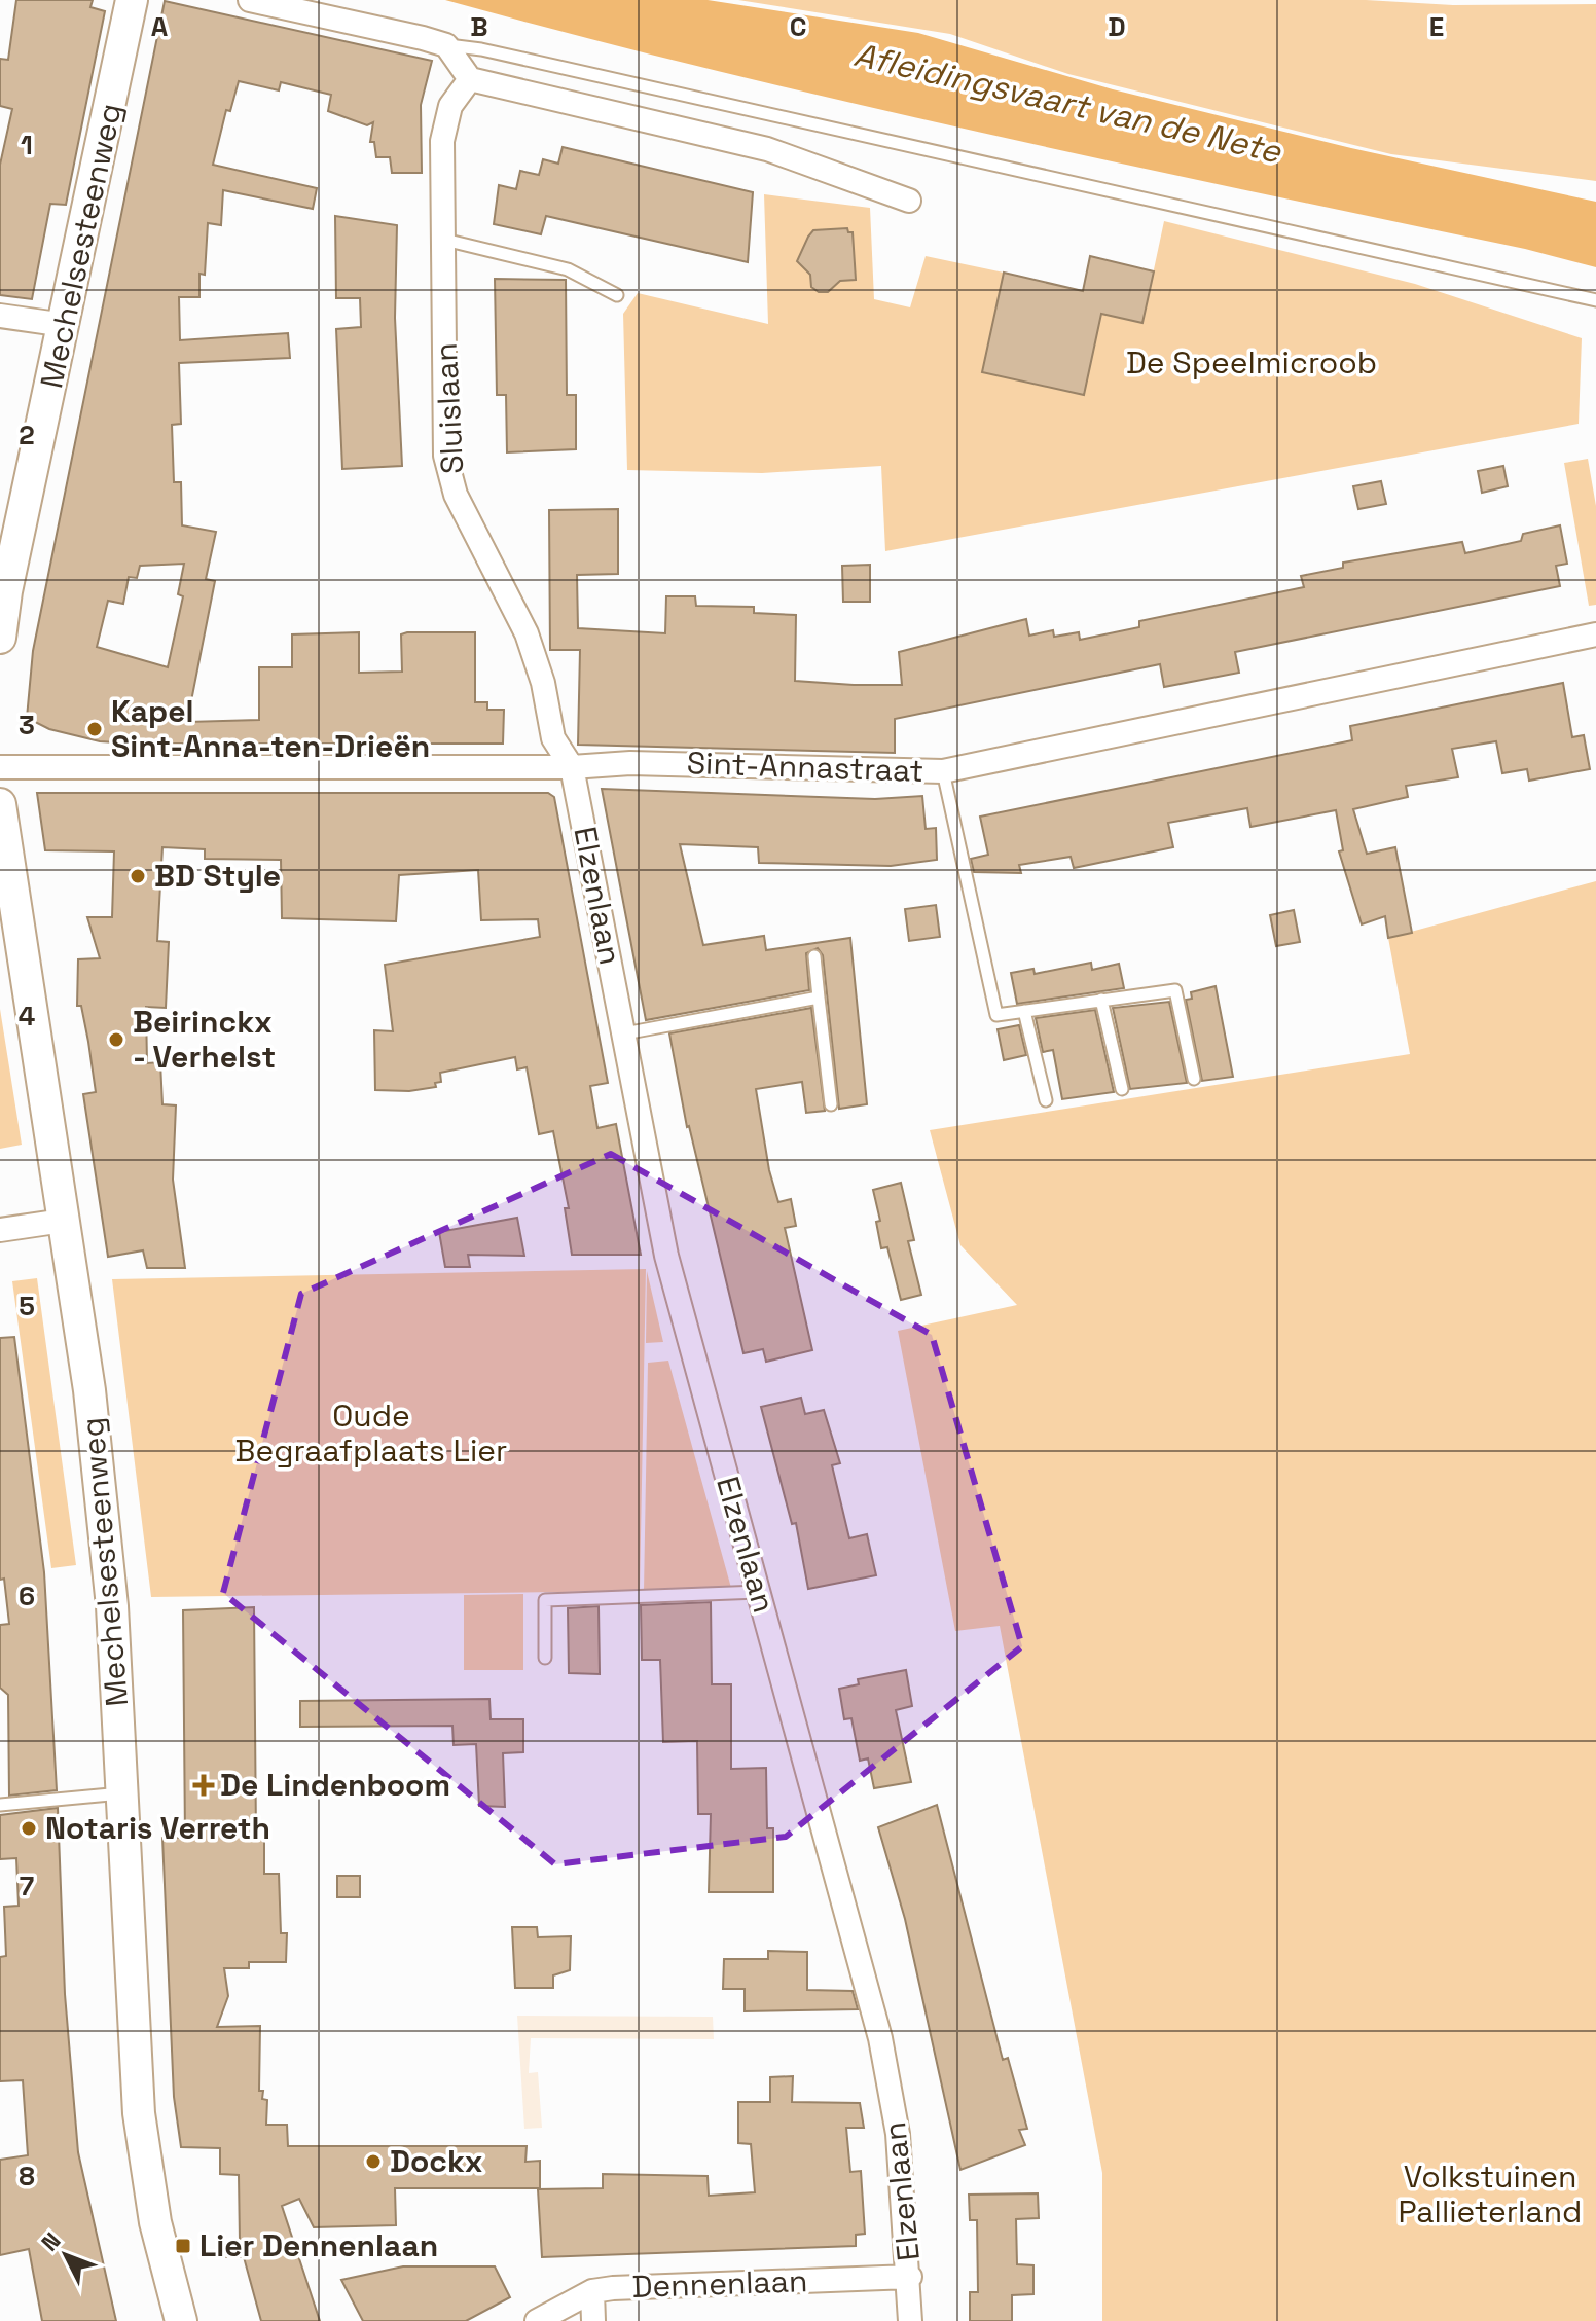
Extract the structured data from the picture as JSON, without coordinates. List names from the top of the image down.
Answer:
{
  "streets": {
    "street": [
      "Mechelsesteenweg",
      "Sluislaan",
      "Sint-Annastraat",
      "Elzenlaan",
      "Dennenlaan"
    ]
  },
  "crossings": [
    ["Sluislaan", "Sint-Annastraat"],
    ["Sluislaan", "Elzenlaan"],
    ["Sint-Annastraat", "Elzenlaan"],
    ["Elzenlaan", "Dennenlaan"]
  ],
  "water": ["Afleidingsvaart van de Nete"],
  "parks": ["De Speelmicroob", "Oude Begraafplaats Lier", "Volkstuinen Pallieterland"],
  "places": {
    "other": [
      "Kapel Sint-Anna-ten-Drieën",
      "BD Style",
      "Beirinckx - Verhelst",
      "Notaris Verreth",
      "Dockx"
    ],
    "health": ["De Lindenboom"],
    "transit": ["Lier Dennenlaan"]
  },
  "north": "top left",
  "grid": {
    "columns": [
      "A",
      "B",
      "C",
      "D",
      "E"
    ],
    "rows": [
      "1",
      "2",
      "3",
      "4",
      "5",
      "6",
      "7",
      "8"
    ]
  }
}
